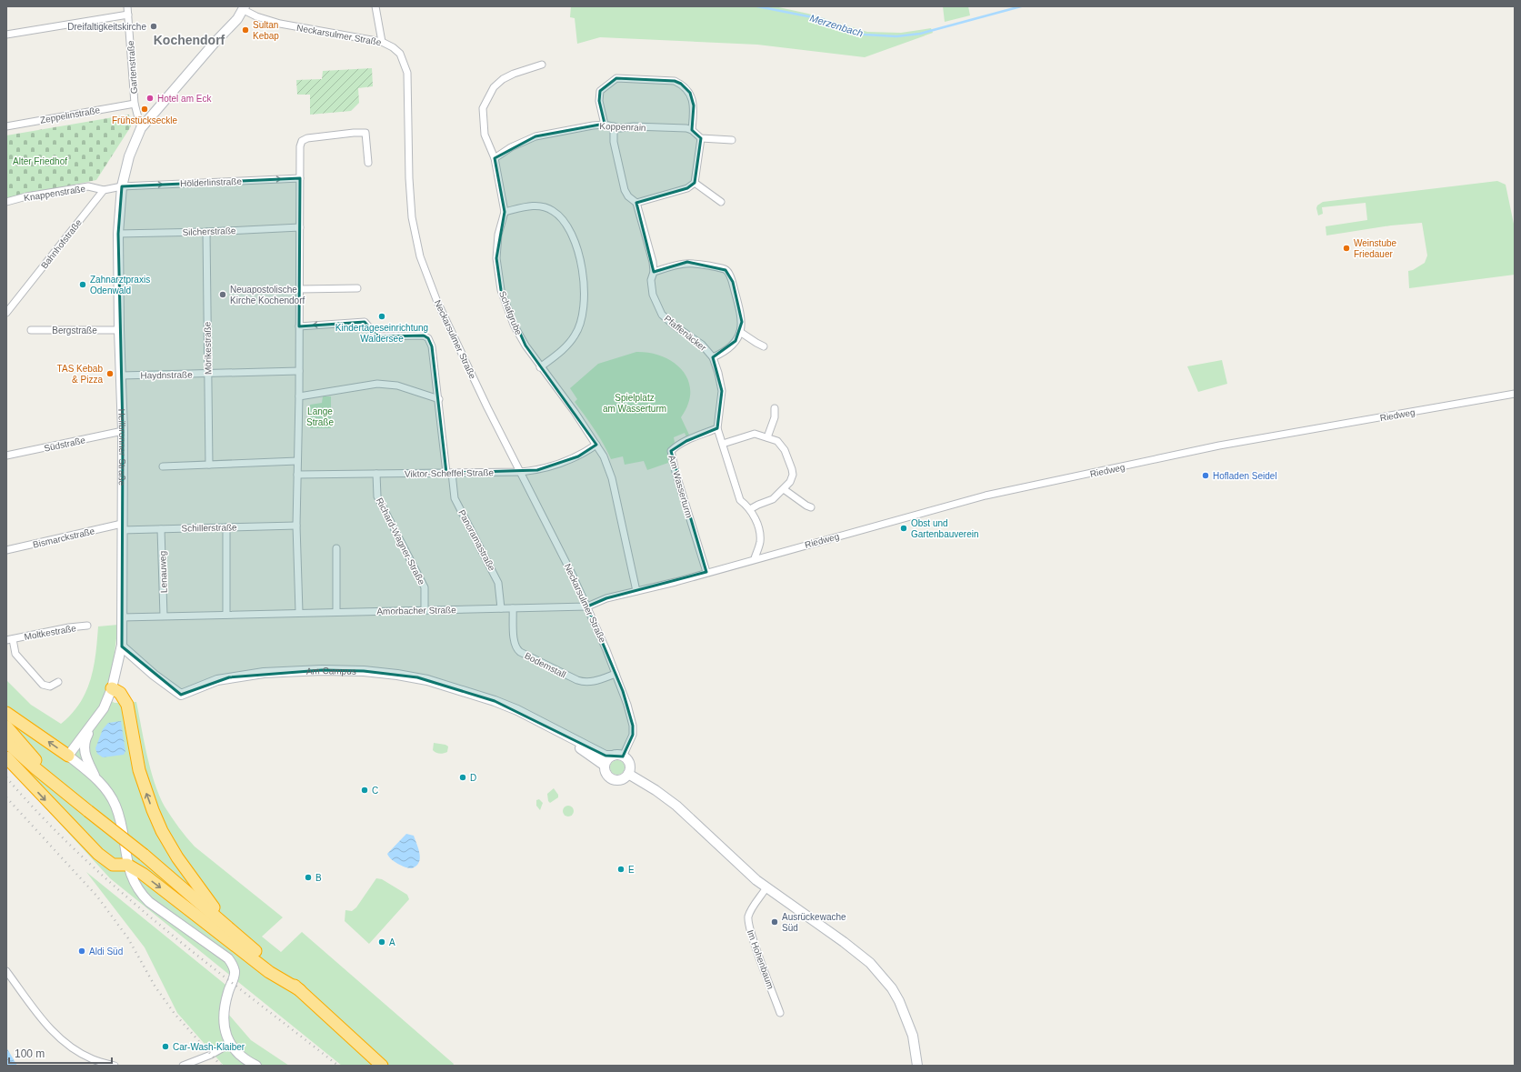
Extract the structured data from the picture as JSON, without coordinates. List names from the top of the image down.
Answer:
{
  "streets": {
    "main road": ["Heilbronner Straße", "Am Campus"],
    "street": [
      "Neckarsulmer Straße",
      "Gartenstraße",
      "Zeppelinstraße",
      "Koppenrain",
      "Hölderlinstraße",
      "Knappenstraße",
      "Silcherstraße",
      "Bahnhofstraße",
      "Schafgrube",
      "Bergstraße",
      "Pfaffenäcker",
      "Mörikestraße",
      "Haydnstraße",
      "Riedweg",
      "Südstraße",
      "Viktor-Scheffel-Straße",
      "Am Wasserturm",
      "Schillerstraße",
      "Bismarckstraße",
      "Panoramastraße",
      "Richard-Wagner-Straße",
      "Lenauweg",
      "Amorbacher Straße",
      "Moltkestraße",
      "Bodemstall",
      "Im Hohenbaum"
    ]
  },
  "crossings": [
    ["Neckarsulmer Straße", "Heilbronner Straße"],
    ["Neckarsulmer Straße", "Viktor-Scheffel-Straße"],
    ["Neckarsulmer Straße", "Amorbacher Straße"],
    ["Neckarsulmer Straße", "Bodemstall"],
    ["Neckarsulmer Straße", "Am Campus"],
    ["Gartenstraße", "Zeppelinstraße"],
    ["Gartenstraße", "Heilbronner Straße"],
    ["Koppenrain", "Schafgrube"],
    ["Koppenrain", "Pfaffenäcker"],
    ["Hölderlinstraße", "Heilbronner Straße"],
    ["Knappenstraße", "Bahnhofstraße"],
    ["Silcherstraße", "Mörikestraße"],
    ["Silcherstraße", "Heilbronner Straße"],
    ["Schafgrube", "Viktor-Scheffel-Straße"],
    ["Schafgrube", "Amorbacher Straße"],
    ["Bergstraße", "Heilbronner Straße"],
    ["Pfaffenäcker", "Riedweg"],
    ["Pfaffenäcker", "Am Wasserturm"],
    ["Mörikestraße", "Haydnstraße"],
    ["Haydnstraße", "Heilbronner Straße"],
    ["Riedweg", "Am Wasserturm"],
    ["Riedweg", "Amorbacher Straße"],
    ["Südstraße", "Heilbronner Straße"],
    ["Heilbronner Straße", "Schillerstraße"],
    ["Heilbronner Straße", "Bismarckstraße"],
    ["Heilbronner Straße", "Amorbacher Straße"],
    ["Heilbronner Straße", "Am Campus"],
    ["Viktor-Scheffel-Straße", "Panoramastraße"],
    ["Viktor-Scheffel-Straße", "Richard-Wagner-Straße"],
    ["Am Wasserturm", "Amorbacher Straße"],
    ["Schillerstraße", "Bismarckstraße"],
    ["Schillerstraße", "Lenauweg"],
    ["Panoramastraße", "Amorbacher Straße"],
    ["Richard-Wagner-Straße", "Amorbacher Straße"],
    ["Lenauweg", "Amorbacher Straße"],
    ["Amorbacher Straße", "Bodemstall"]
  ],
  "one_way": ["Hölderlinstraße"],
  "districts": ["Kochendorf"],
  "water": ["Merzenbach"],
  "parks": ["Alter Friedhof", "Spielplatz am Wasserturm", "Lange Straße"],
  "places": [
    "Dreifaltigkeitskirche",
    "Sultan Kebap",
    "Hotel am Eck",
    "Frühstückseckle",
    "Weinstube Friedauer",
    "Zahnarztpraxis Odenwald",
    "Neuapostolische Kirche Kochendorf",
    "Kindertageseinrichtung Waldersee",
    "TAS Kebab & Pizza",
    "Hofladen Seidel",
    "Obst und Gartenbauverein",
    "D",
    "C",
    "E",
    "B",
    "Ausrückewache Süd",
    "A",
    "Aldi Süd",
    "Car-Wash-Klaiber"
  ],
  "scale_bar": "100 m"
}
